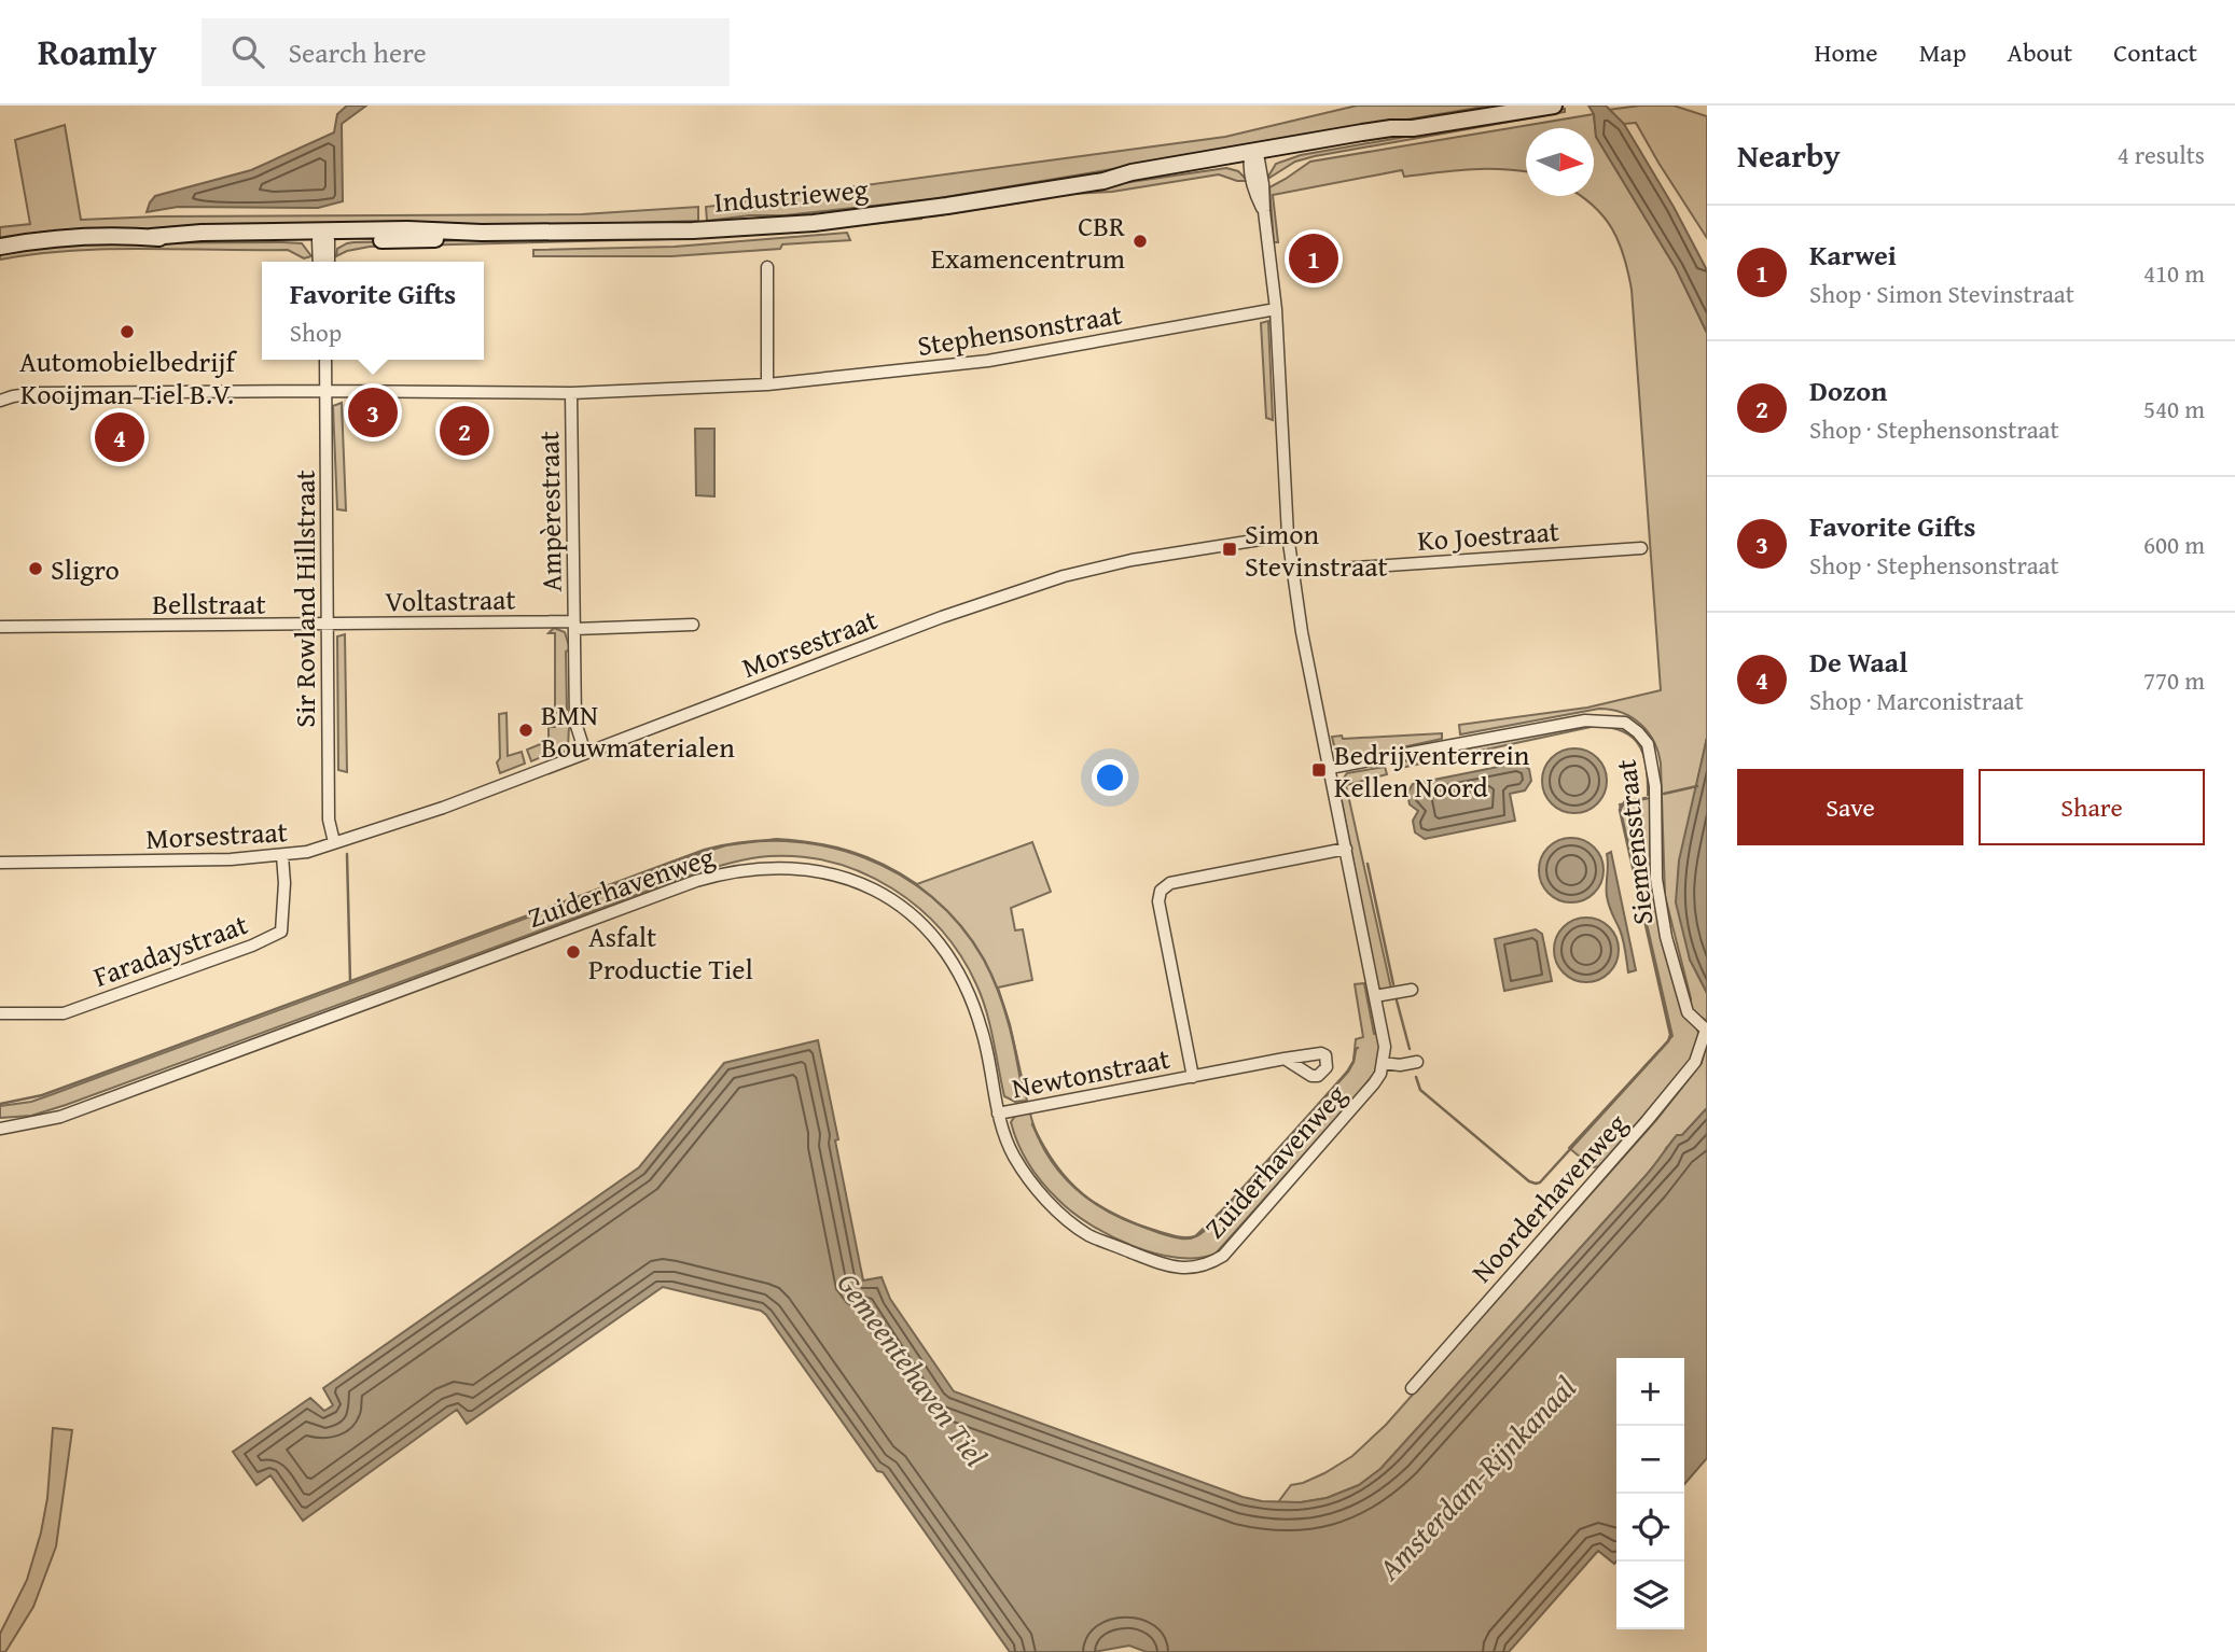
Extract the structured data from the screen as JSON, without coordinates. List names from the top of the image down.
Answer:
{
  "streets": {
    "main road": ["Industrieweg"],
    "street": [
      "Stephensonstraat",
      "Ampèrestraat",
      "Ko Joestraat",
      "Sir Rowland Hillstraat",
      "Voltastraat",
      "Bellstraat",
      "Morsestraat",
      "Siemensstraat",
      "Zuiderhavenweg",
      "Faradaystraat",
      "Newtonstraat",
      "Noorderhavenweg"
    ]
  },
  "crossings": [
    ["Stephensonstraat", "Ampèrestraat"],
    ["Stephensonstraat", "Sir Rowland Hillstraat"],
    ["Ampèrestraat", "Voltastraat"],
    ["Ampèrestraat", "Morsestraat"],
    ["Sir Rowland Hillstraat", "Voltastraat"],
    ["Sir Rowland Hillstraat", "Bellstraat"],
    ["Sir Rowland Hillstraat", "Morsestraat"],
    ["Voltastraat", "Bellstraat"],
    ["Morsestraat", "Faradaystraat"],
    ["Siemensstraat", "Noorderhavenweg"],
    ["Zuiderhavenweg", "Newtonstraat"]
  ],
  "water": ["Gemeentehaven Tiel", "Amsterdam-Rijnkanaal"],
  "places": {
    "other": [
      "CBR Examencentrum",
      "Automobielbedrijf Kooijman Tiel B.V.",
      "Sligro",
      "BMN Bouwmaterialen",
      "Asfalt Productie Tiel"
    ],
    "transit": ["Simon Stevinstraat", "Bedrijventerrein Kellen Noord"]
  },
  "north": "right",
  "page": {
    "header": "Roamly",
    "search": "Search here",
    "nav": [
      "Home",
      "Map",
      "About",
      "Contact"
    ],
    "heading": ["Nearby", "4 results"],
    "list": [
      {
        "mark": "1",
        "name": "Karwei",
        "note": "Shop · Simon Stevinstraat",
        "value": "410 m"
      },
      {
        "mark": "2",
        "name": "Dozon",
        "note": "Shop · Stephensonstraat",
        "value": "540 m"
      },
      {
        "mark": "3",
        "name": "Favorite Gifts",
        "note": "Shop · Stephensonstraat",
        "value": "600 m"
      },
      {
        "mark": "4",
        "name": "De Waal",
        "note": "Shop · Marconistraat",
        "value": "770 m"
      }
    ],
    "pins": [
      "1",
      "3",
      "2",
      "4"
    ],
    "popup": ["Favorite Gifts", "Shop"],
    "buttons": ["Save", "Share"],
    "map_buttons": ["+", "−"]
  }
}
